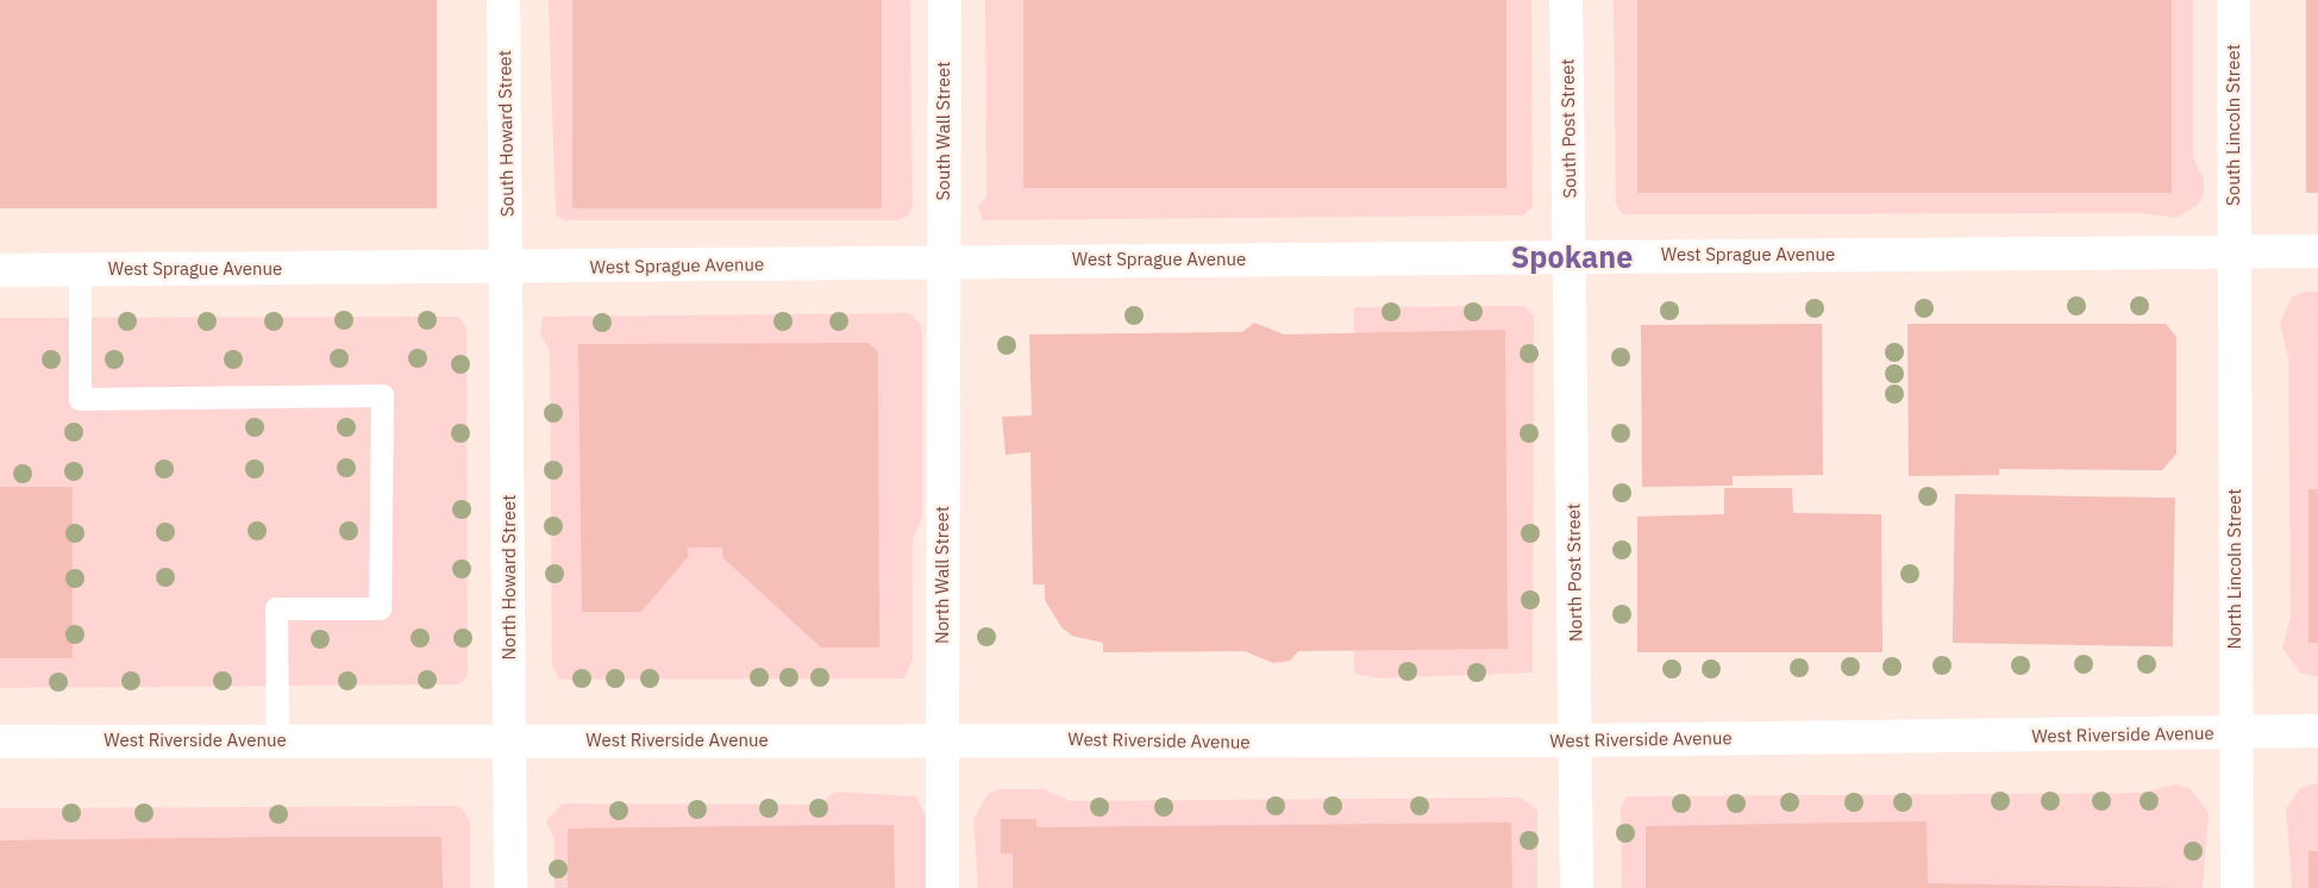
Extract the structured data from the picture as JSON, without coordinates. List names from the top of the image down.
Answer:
{
  "streets": {
    "street": [
      "South Lincoln Street",
      "South Post Street",
      "South Wall Street",
      "South Howard Street",
      "West Sprague Avenue",
      "North Lincoln Street",
      "North Post Street",
      "North Wall Street",
      "North Howard Street",
      "West Riverside Avenue"
    ]
  },
  "crossings": [
    ["South Lincoln Street", "West Sprague Avenue"],
    ["South Lincoln Street", "North Lincoln Street"],
    ["South Post Street", "West Sprague Avenue"],
    ["South Post Street", "North Post Street"],
    ["South Wall Street", "West Sprague Avenue"],
    ["South Wall Street", "North Wall Street"],
    ["South Howard Street", "West Sprague Avenue"],
    ["South Howard Street", "North Howard Street"],
    ["West Sprague Avenue", "North Lincoln Street"],
    ["West Sprague Avenue", "North Post Street"],
    ["West Sprague Avenue", "North Wall Street"],
    ["West Sprague Avenue", "North Howard Street"],
    ["North Lincoln Street", "West Riverside Avenue"],
    ["North Post Street", "West Riverside Avenue"],
    ["North Wall Street", "West Riverside Avenue"],
    ["North Howard Street", "West Riverside Avenue"]
  ],
  "districts": ["Spokane"]
}
